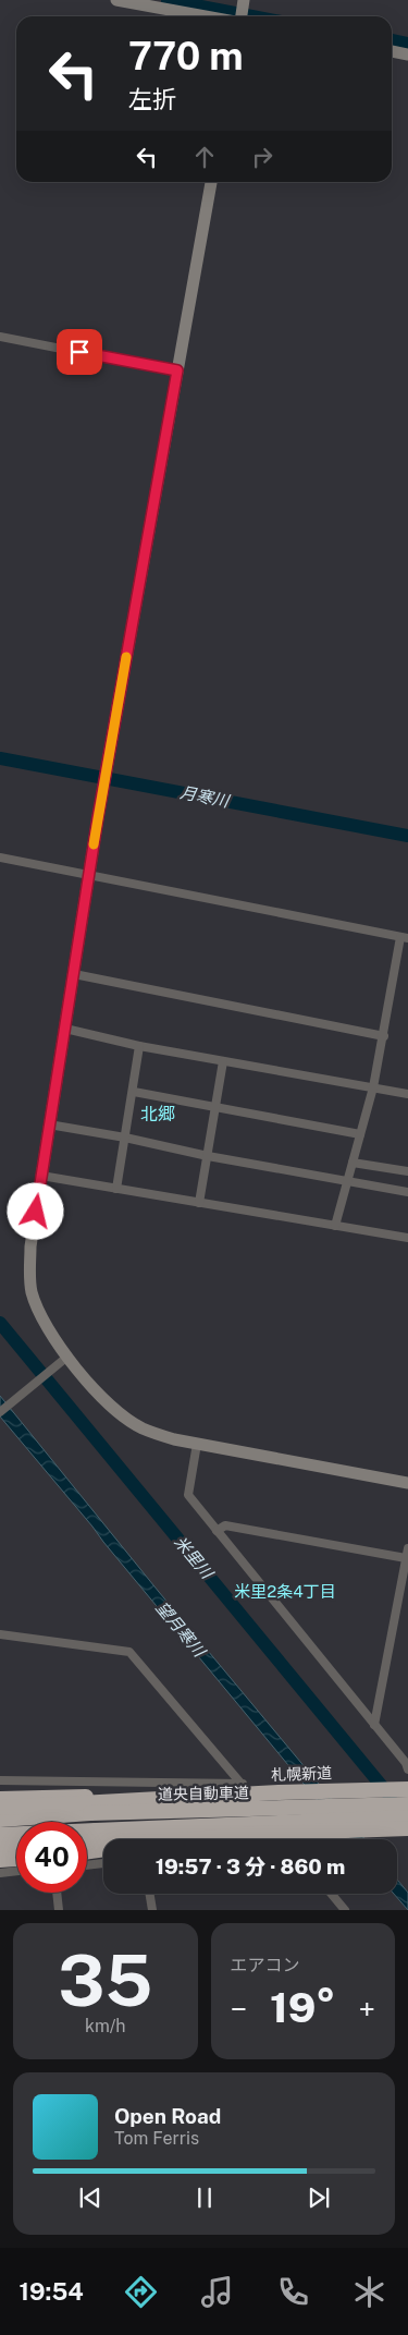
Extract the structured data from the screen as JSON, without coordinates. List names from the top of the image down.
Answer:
{
  "streets": {
    "highway": ["札幌新道", "道央自動車道"]
  },
  "districts": ["北郷", "米里2条4丁目"],
  "water": ["月寒川", "米里川", "望月寒川"],
  "page": {
    "turn": ["770 m", "左折"],
    "limit": "40",
    "trip": "19:57 · 3 分 · 860 m",
    "tile": [
      ["35", "km/h"],
      "エアコン"
    ],
    "heat": ["−", "19°", "+"],
    "song": ["Open Road", "Tom Ferris"],
    "tabs": "19:54"
  }
}
